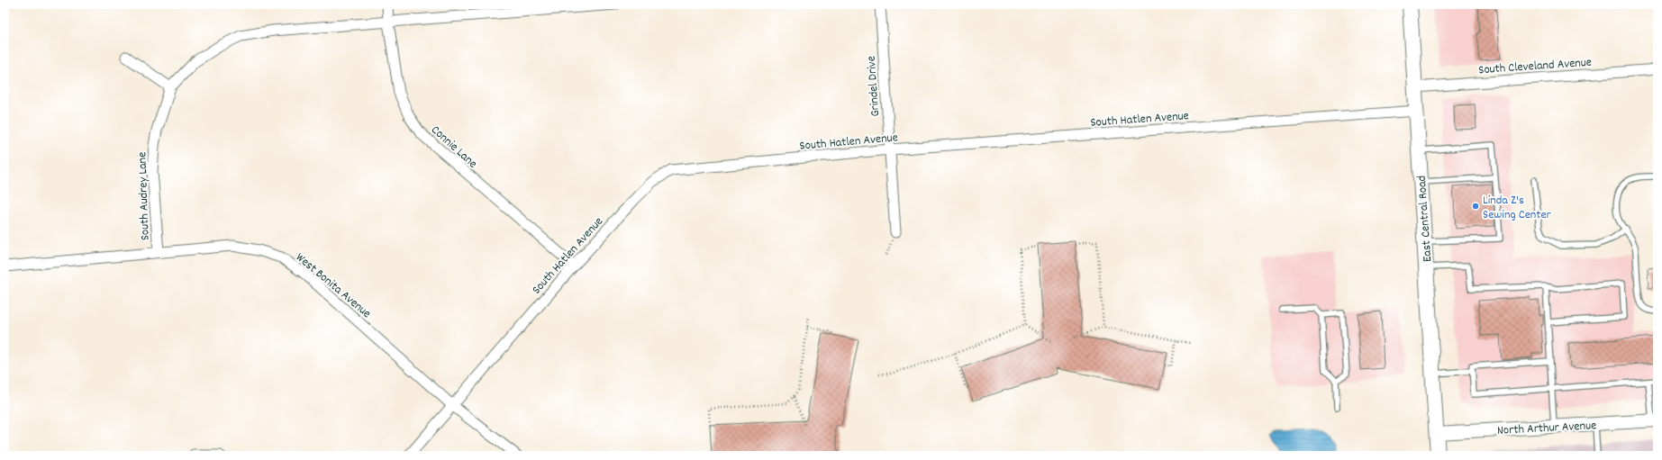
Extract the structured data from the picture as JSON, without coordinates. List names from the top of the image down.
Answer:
{
  "streets": {
    "main road": ["East Central Road"],
    "street": [
      "South Cleveland Avenue",
      "Grindel Drive",
      "South Hatlen Avenue",
      "Connie Lane",
      "South Audrey Lane",
      "West Bonita Avenue",
      "North Arthur Avenue"
    ]
  },
  "crossings": [
    ["South Cleveland Avenue", "East Central Road"],
    ["Grindel Drive", "South Hatlen Avenue"],
    ["South Hatlen Avenue", "Connie Lane"],
    ["South Hatlen Avenue", "East Central Road"],
    ["South Hatlen Avenue", "West Bonita Avenue"],
    ["Connie Lane", "South Audrey Lane"],
    ["South Audrey Lane", "West Bonita Avenue"],
    ["East Central Road", "North Arthur Avenue"]
  ],
  "places": ["Linda Z's Sewing Center"]
}
